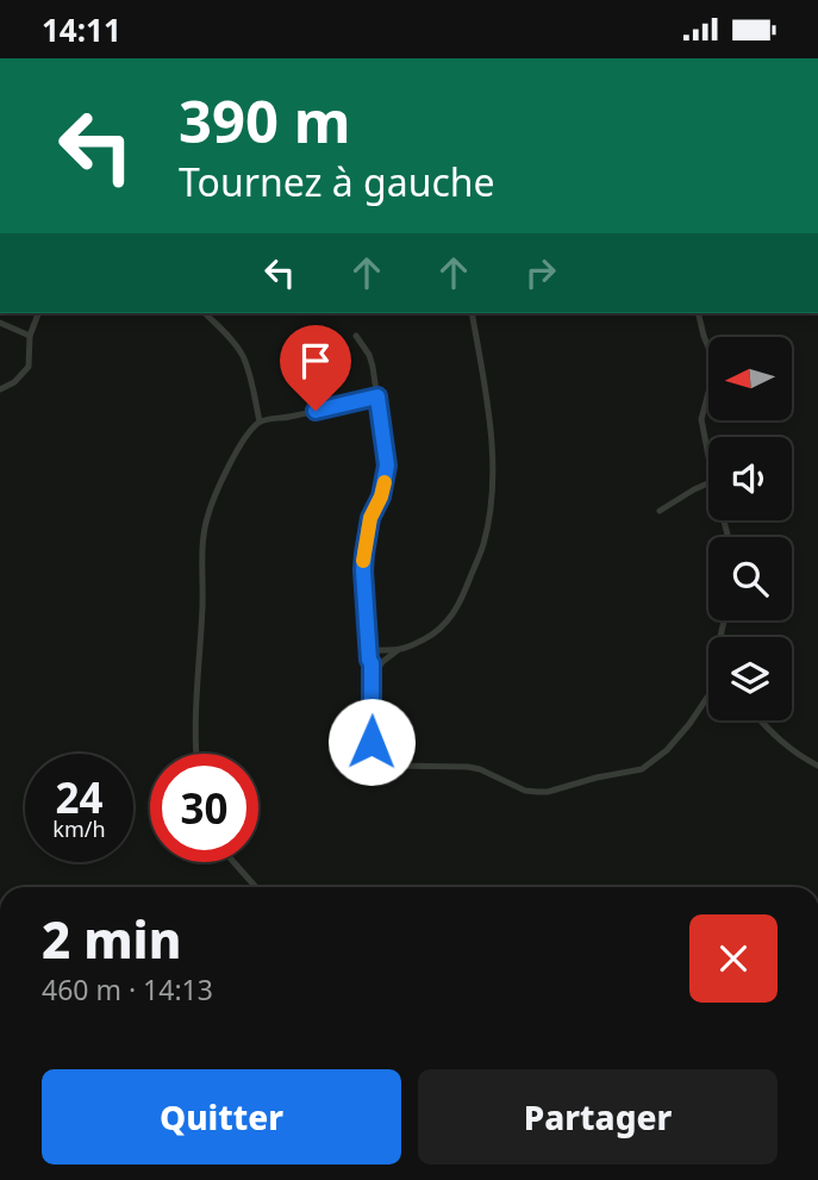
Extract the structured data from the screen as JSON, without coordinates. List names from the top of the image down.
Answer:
{
  "north": "left",
  "page": {
    "status": "14:11",
    "turn": ["390 m", "Tournez à gauche"],
    "speed": "24 km/h",
    "limit": "30",
    "heading": ["2 min", "460 m · 14:13"],
    "buttons": ["Quitter", "Partager"]
  }
}
